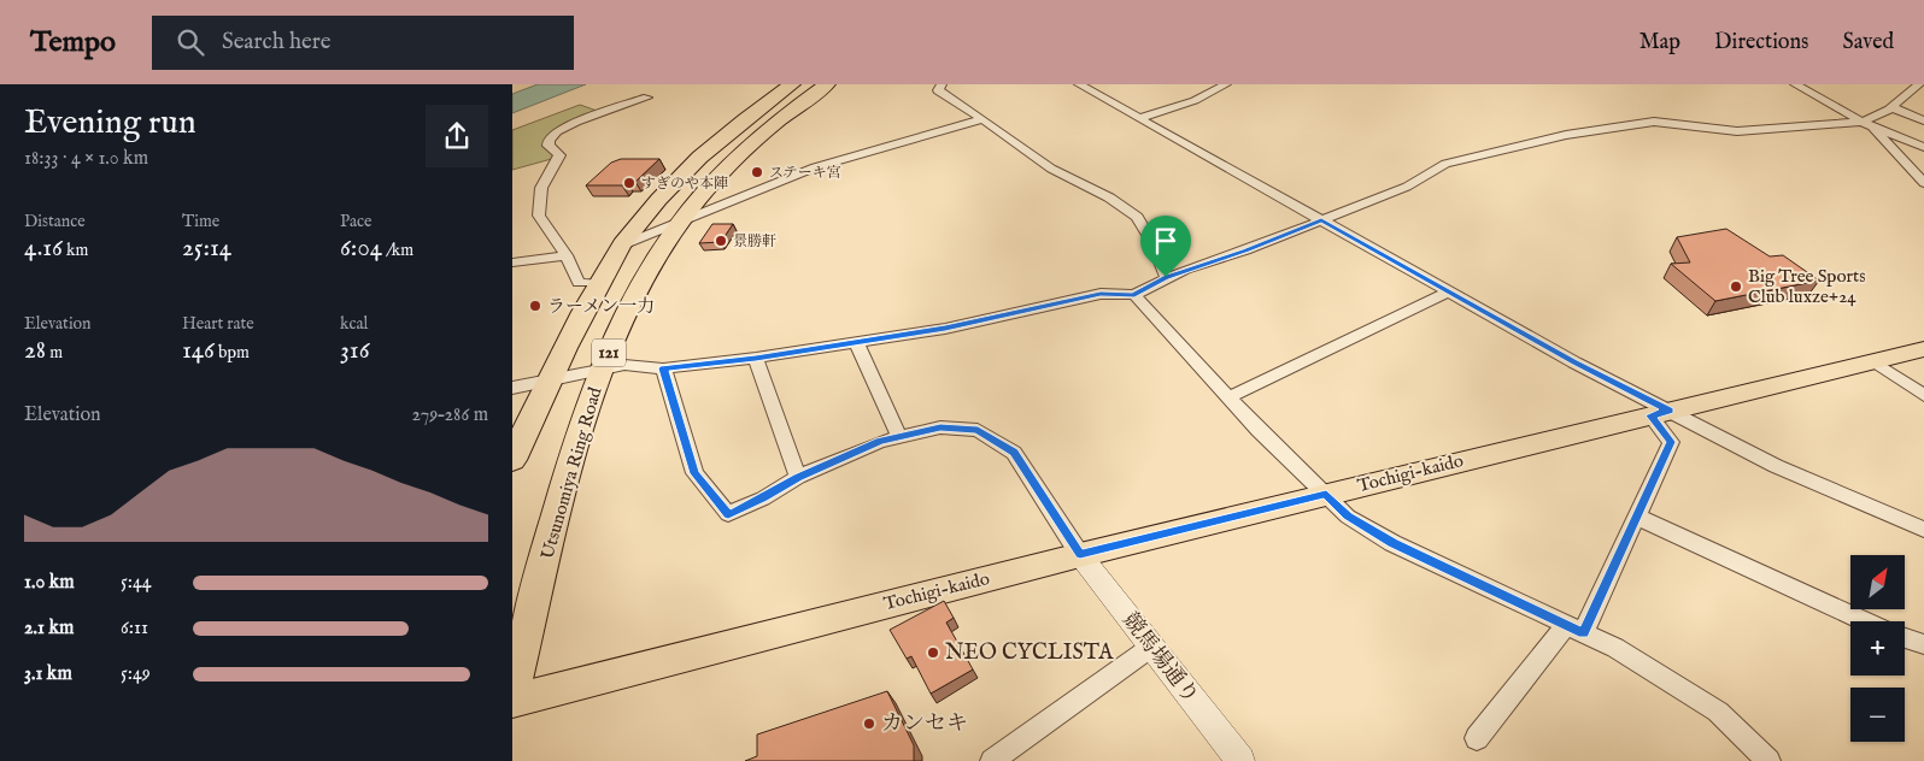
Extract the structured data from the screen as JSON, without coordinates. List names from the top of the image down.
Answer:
{
  "streets": {
    "highway": ["121", "Utsunomiya Ring Road"],
    "main road": ["Tochigi-kaido"],
    "street": ["競馬場通り"]
  },
  "crossings": [
    ["Tochigi-kaido", "競馬場通り"]
  ],
  "places": [
    "ステーキ宮",
    "すぎのや本陣",
    "景勝軒",
    "Big Tree Sports Club luxze+24",
    "ラーメン一力",
    "NEO CYCLISTA",
    "カンセキ"
  ],
  "north": "top right",
  "page": {
    "header": "Tempo",
    "search": "Search here",
    "nav": ["Map", "Directions", "Saved"],
    "heading": ["Evening run", "18:33 · 4 × 1.0 km"],
    "stats": [
      ["Distance", "4.16 km"],
      ["Time", "25:14"],
      ["Pace", "6:04 /km"],
      ["Elevation", "28 m"],
      ["Heart rate", "146 bpm"],
      ["kcal", "316"]
    ],
    "chart": ["Elevation", "279–286 m"],
    "map_buttons": ["+", "−"],
    "list": [
      {
        "name": "1.0 km",
        "note": "5:44"
      },
      {
        "name": "2.1 km",
        "note": "6:11"
      },
      {
        "name": "3.1 km",
        "note": "5:49"
      }
    ]
  }
}
